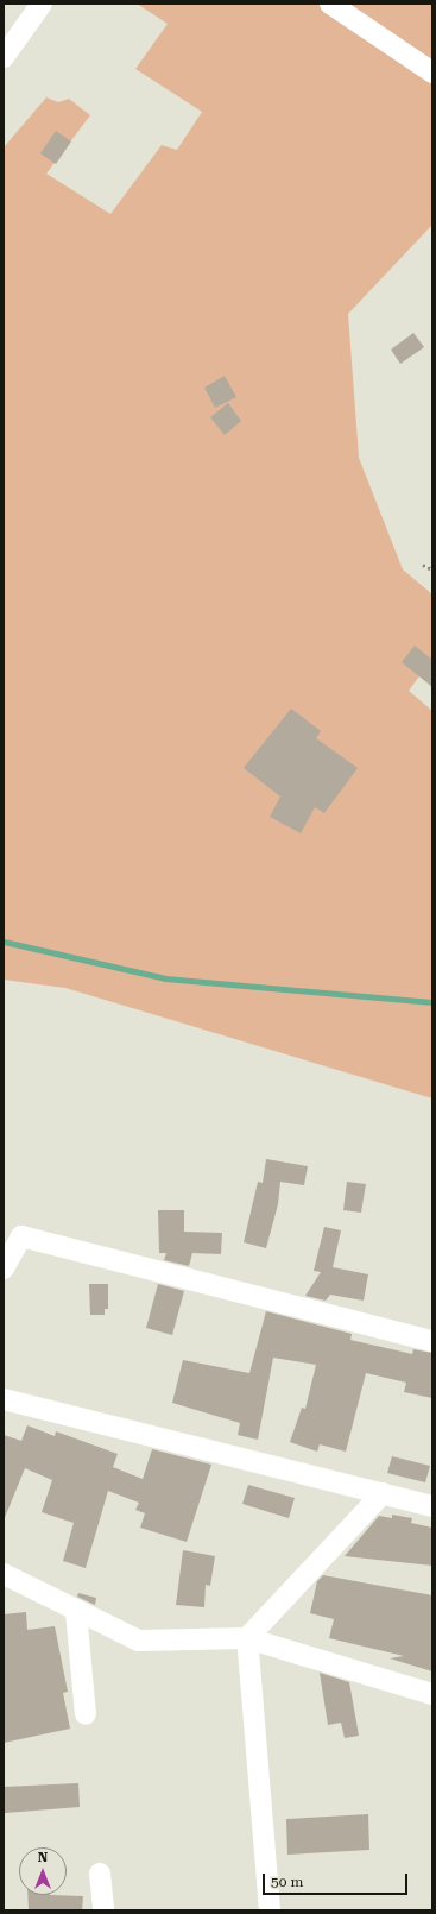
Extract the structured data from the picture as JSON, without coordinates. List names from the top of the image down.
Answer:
{
  "scale_bar": "50 m",
  "north": "top"
}
